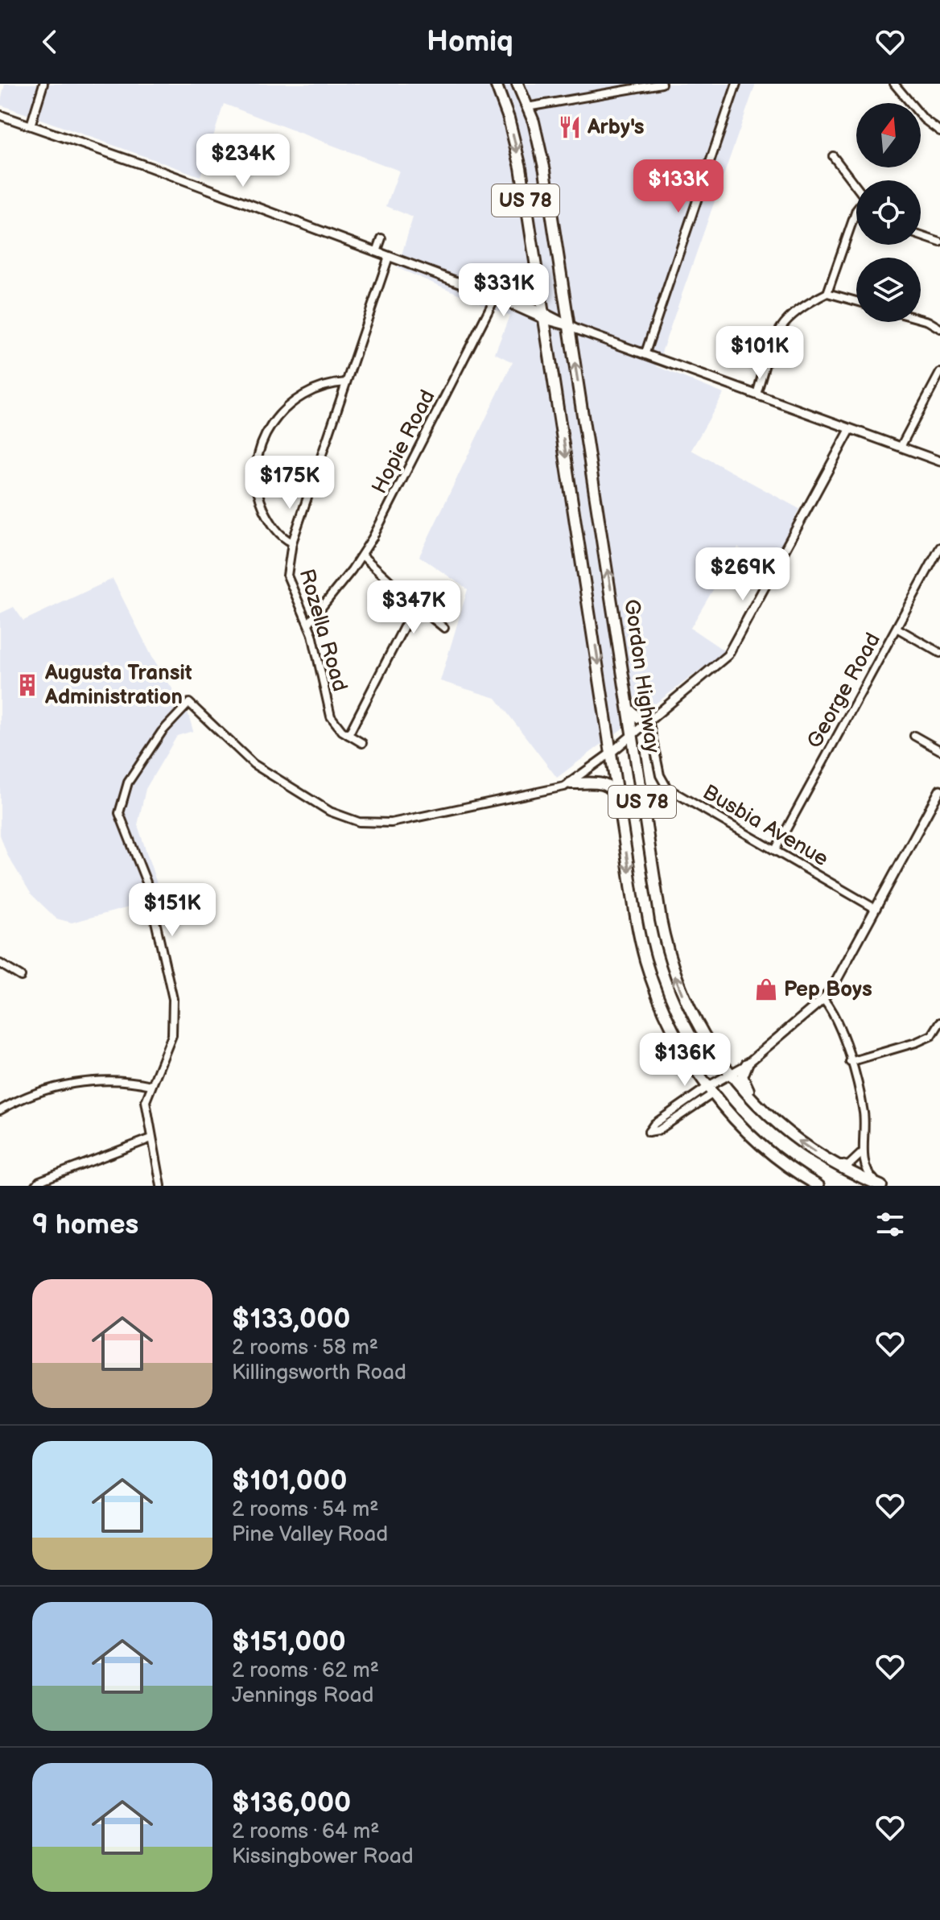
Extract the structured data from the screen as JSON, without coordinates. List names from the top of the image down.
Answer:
{
  "streets": {
    "highway": ["US 78", "Gordon Highway"],
    "street": [
      "Hopie Road",
      "Rozella Road",
      "George Road",
      "Busbia Avenue"
    ]
  },
  "crossings": [
    ["Hopie Road", "Rozella Road"],
    ["George Road", "Busbia Avenue"]
  ],
  "places": {
    "restaurant": ["Arby's"],
    "building": ["Augusta Transit Administration"],
    "shop": ["Pep Boys"]
  },
  "north": "top",
  "page": {
    "header": "Homiq",
    "price": [
      "$234K",
      "$133K",
      "$331K",
      "$101K",
      "$175K",
      "$269K",
      "$347K",
      "$151K",
      "$136K"
    ],
    "heading": "9 homes",
    "list": [
      {
        "name": "$133,000",
        "note": "2 rooms · 58 m² · Killingsworth Road"
      },
      {
        "name": "$101,000",
        "note": "2 rooms · 54 m² · Pine Valley Road"
      },
      {
        "name": "$151,000",
        "note": "2 rooms · 62 m² · Jennings Road"
      },
      {
        "name": "$136,000",
        "note": "2 rooms · 64 m² · Kissingbower Road"
      }
    ]
  }
}
